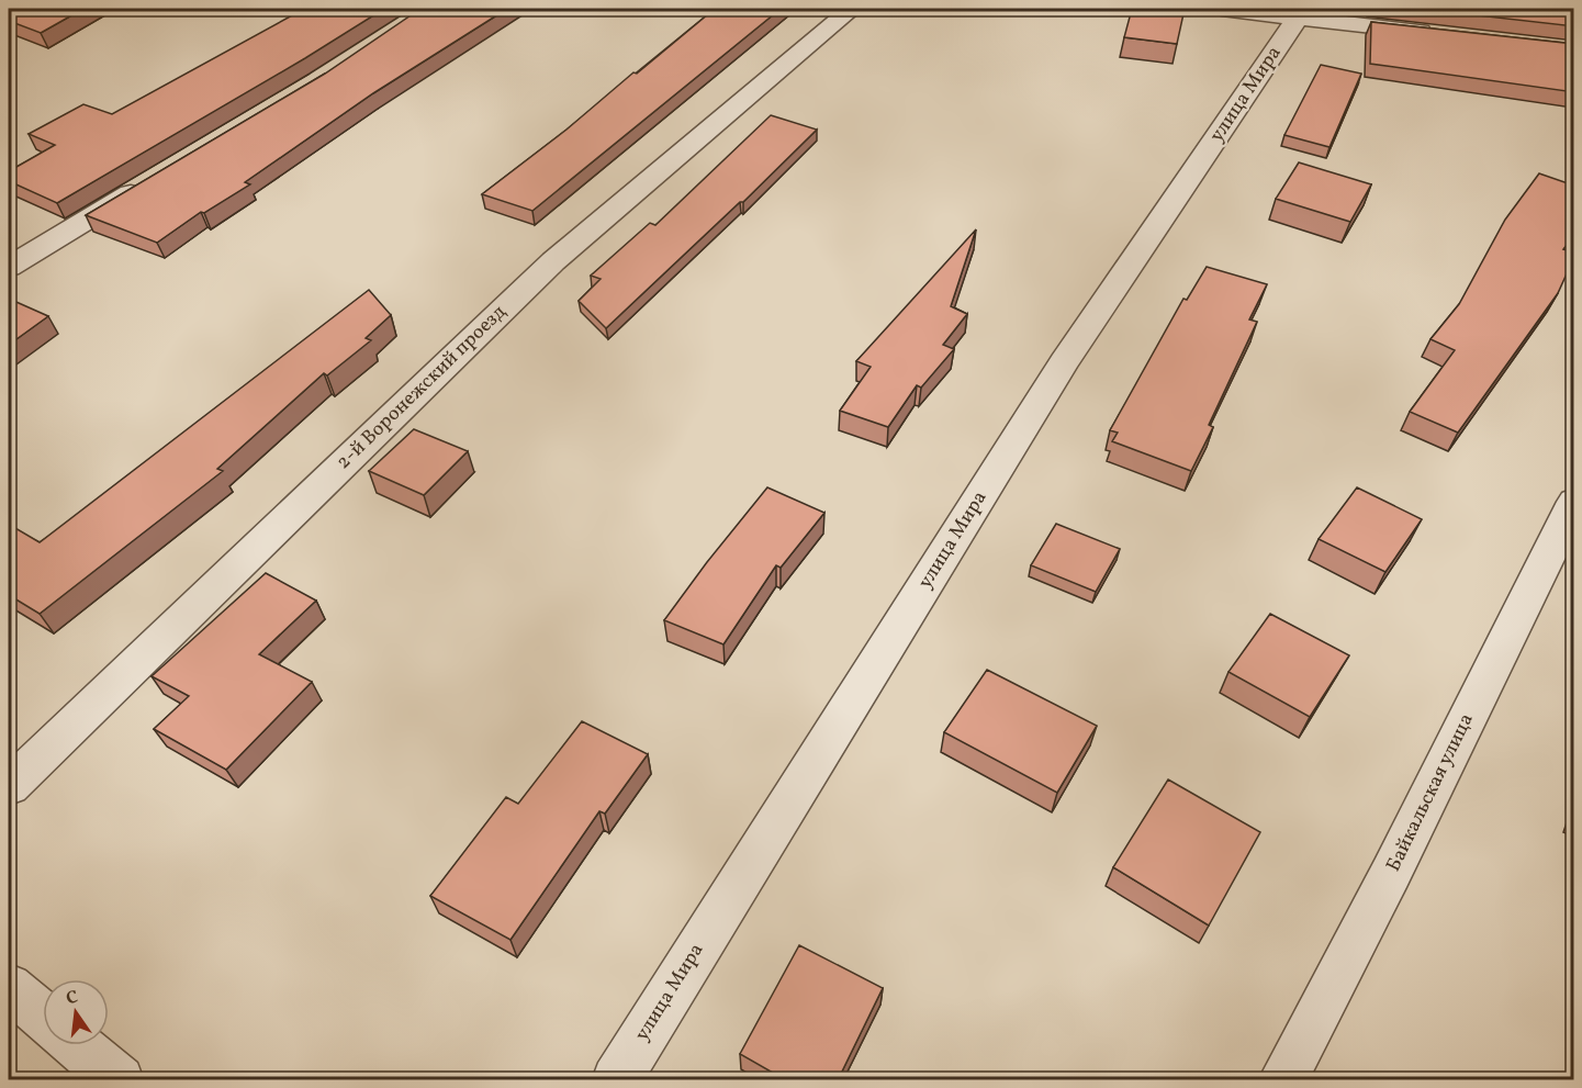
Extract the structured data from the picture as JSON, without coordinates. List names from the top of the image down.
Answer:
{
  "streets": {
    "street": ["улица Мира", "2-й Воронежский проезд", "Байкальская улица"]
  },
  "north": "top"
}
